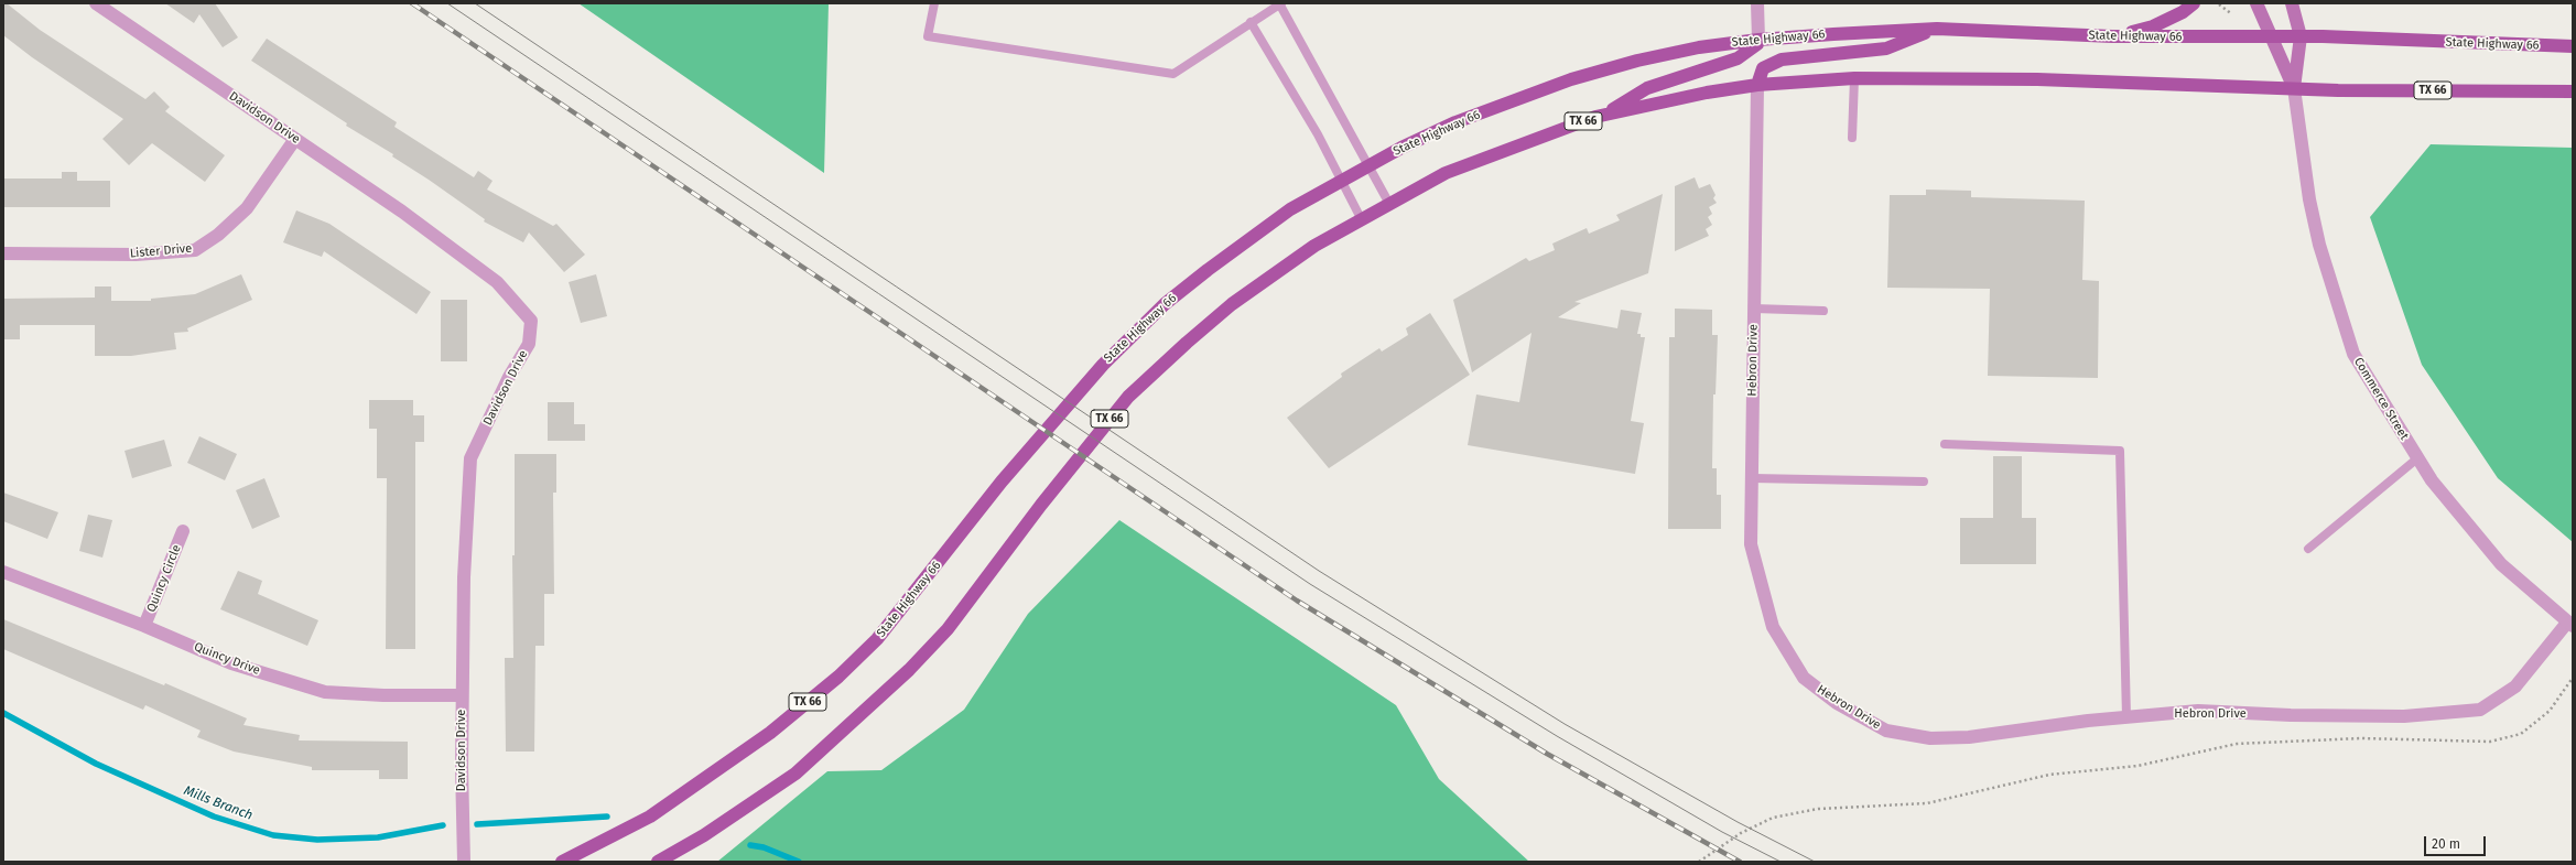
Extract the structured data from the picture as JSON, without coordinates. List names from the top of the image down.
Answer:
{
  "streets": {
    "main road": ["State Highway 66", "TX 66"],
    "street": [
      "Davidson Drive",
      "Lister Drive",
      "Hebron Drive",
      "Commerce Street",
      "Quincy Circle",
      "Quincy Drive"
    ]
  },
  "crossings": [
    ["TX 66", "Hebron Drive"],
    ["TX 66", "Commerce Street"],
    ["Davidson Drive", "Lister Drive"],
    ["Davidson Drive", "Quincy Drive"],
    ["Hebron Drive", "Commerce Street"],
    ["Quincy Circle", "Quincy Drive"]
  ],
  "water": ["Mills Branch"],
  "scale_bar": "20 m"
}
